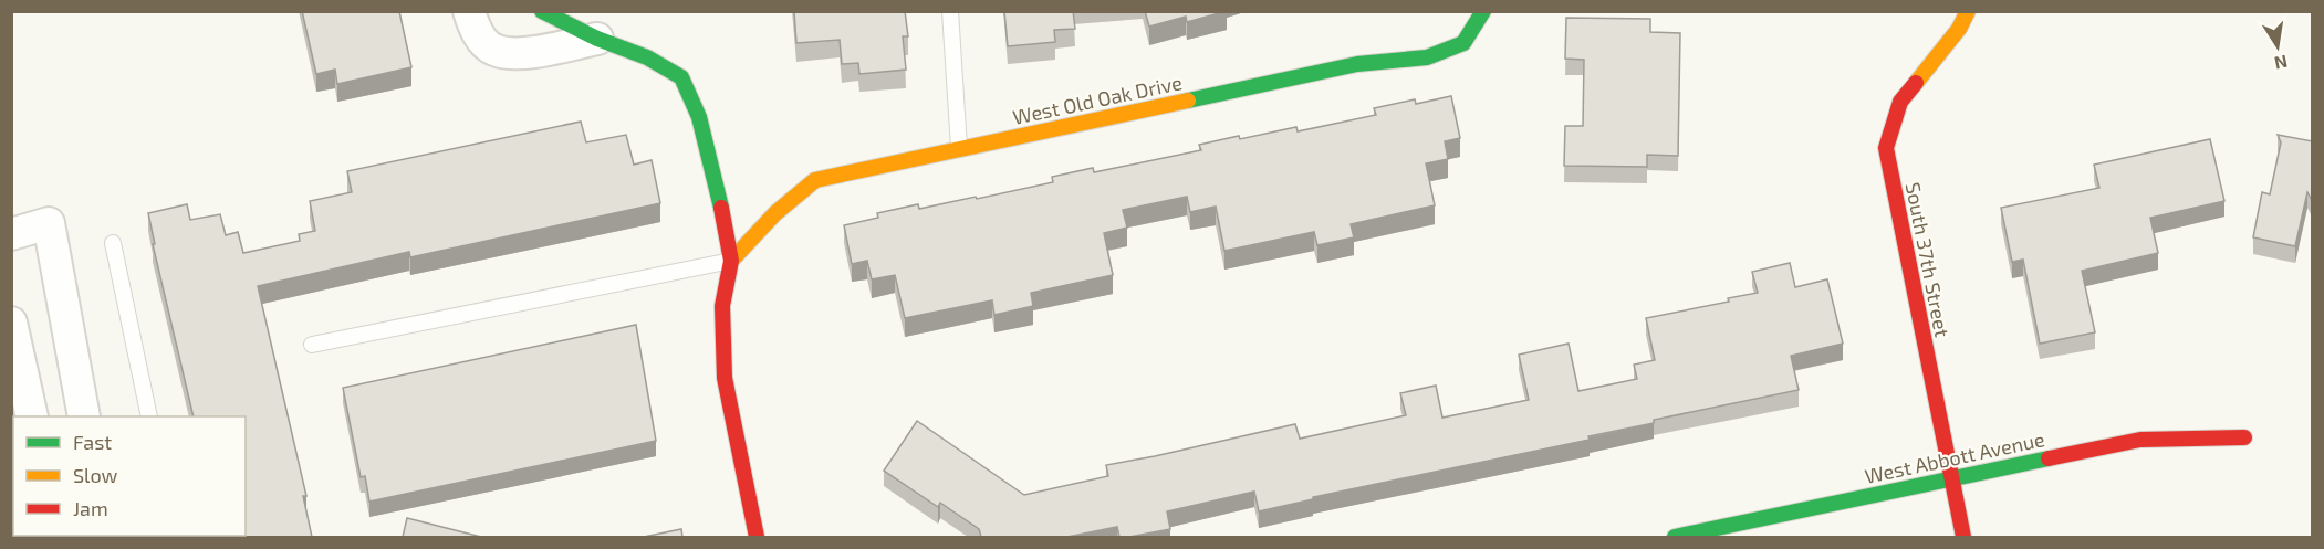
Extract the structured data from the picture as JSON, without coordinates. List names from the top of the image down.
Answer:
{
  "streets": {
    "street": ["West Old Oak Drive", "South 37th Street", "West Abbott Avenue"]
  },
  "crossings": [
    ["South 37th Street", "West Abbott Avenue"]
  ],
  "legend": ["Fast", "Slow", "Jam"],
  "north": "bottom"
}
